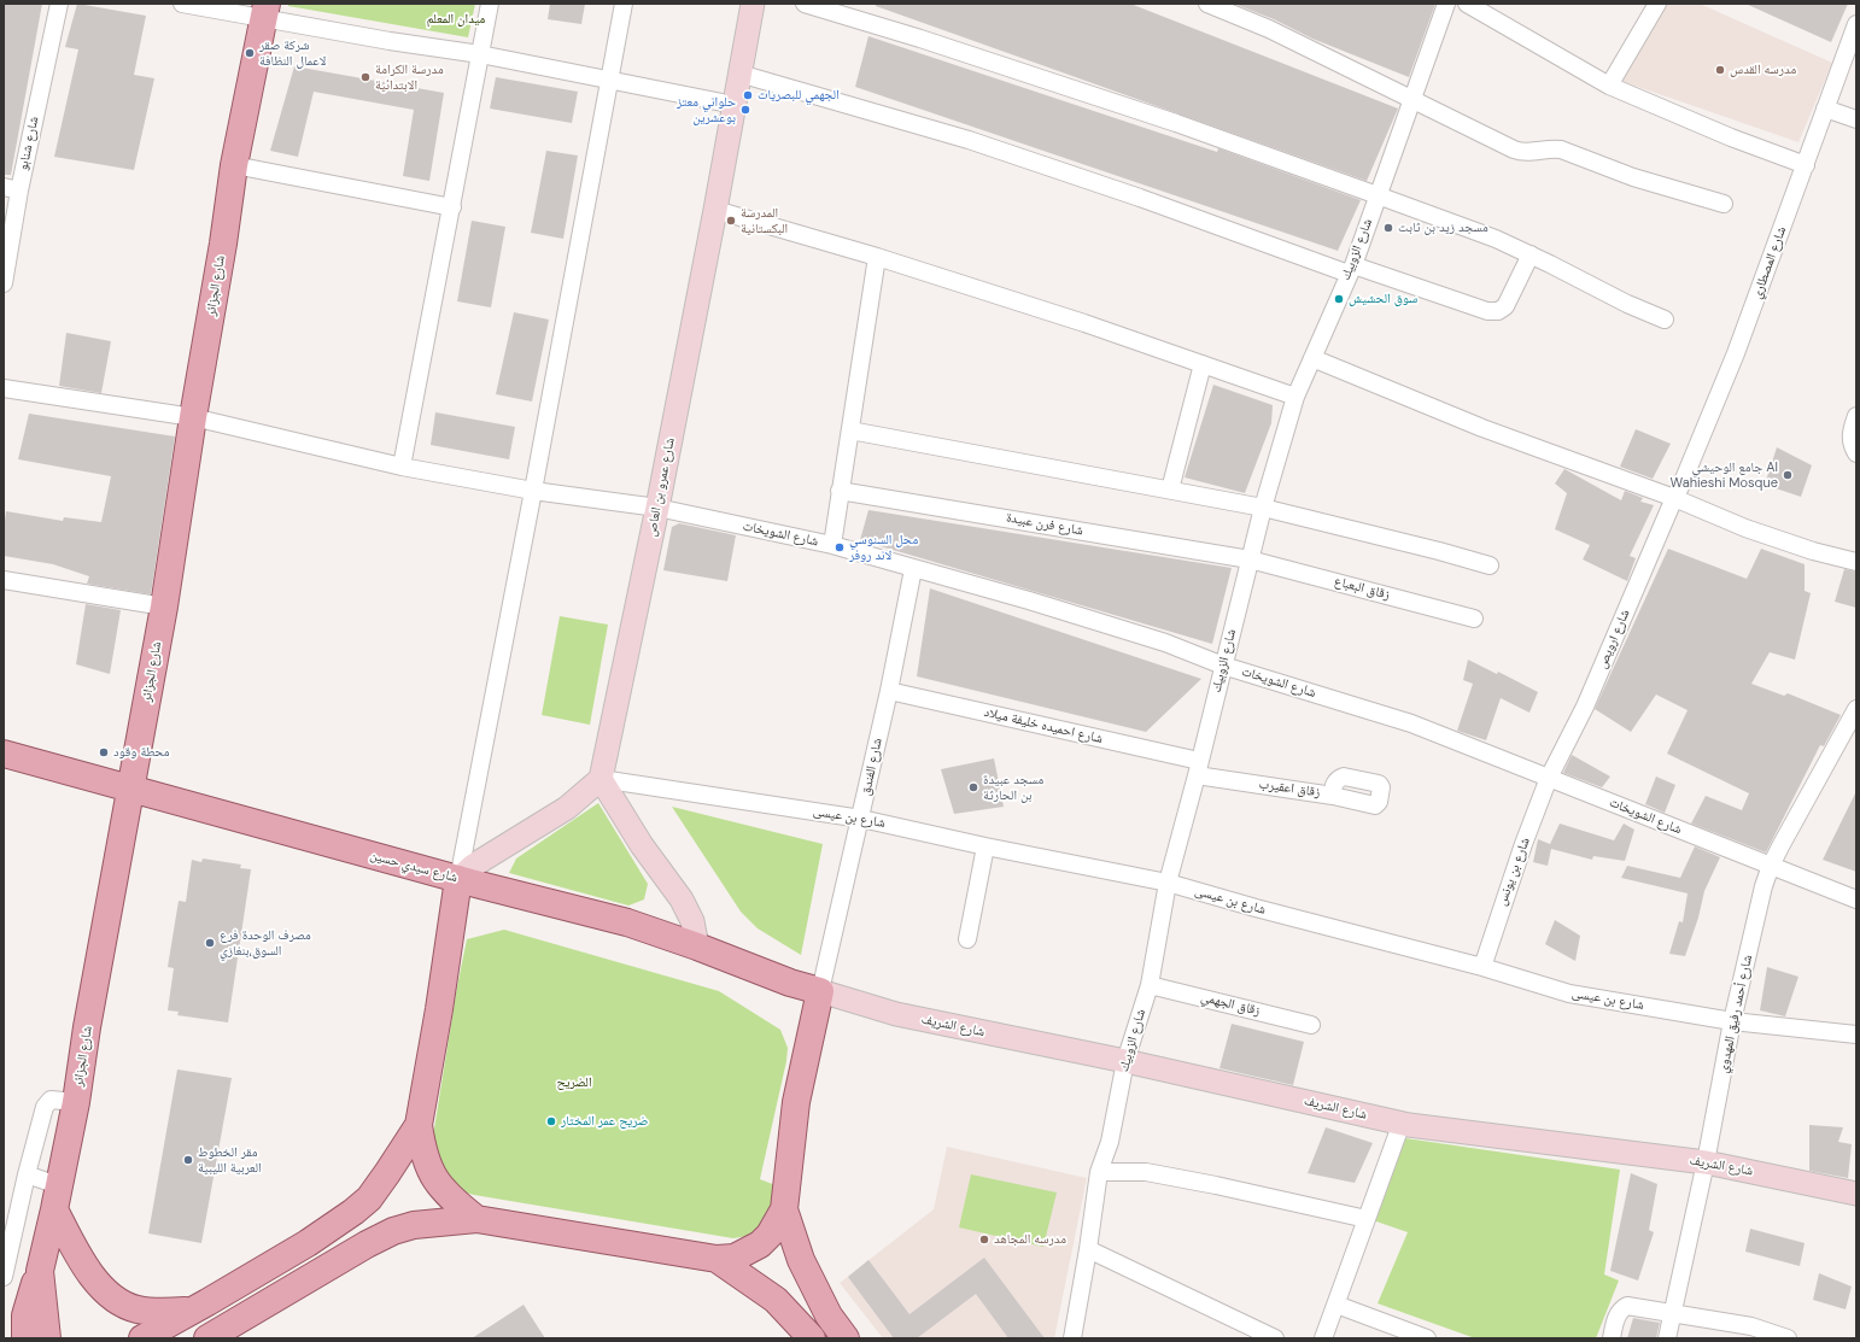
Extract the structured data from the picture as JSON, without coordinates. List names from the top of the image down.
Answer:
{
  "streets": {
    "main road": ["شارع الجزائر", "شارع سيدي حسين"],
    "street": [
      "شارع شنابو",
      "شارع الزوبيك",
      "شارع المصطاري",
      "شارع عمرو بن العاص",
      "شارع فرن عبيدة",
      "شارع الشويخات",
      "زقاق البعباع",
      "شارع ارويص",
      "شارع احميده خليفة ميلاد",
      "شارع الفندق",
      "زقاق اعقيرب",
      "شارع بن عيسى",
      "شارع بن يونس",
      "زقاق الجهمي",
      "شارع أحمد رفيق المهدوي",
      "شارع الشريف"
    ]
  },
  "crossings": [
    ["شارع الزوبيك", "شارع فرن عبيدة"],
    ["شارع الزوبيك", "شارع الشويخات"],
    ["شارع الزوبيك", "زقاق البعباع"],
    ["شارع الزوبيك", "شارع احميده خليفة ميلاد"],
    ["شارع الزوبيك", "زقاق اعقيرب"],
    ["شارع الزوبيك", "شارع بن عيسى"],
    ["شارع الزوبيك", "زقاق الجهمي"],
    ["شارع الزوبيك", "شارع الشريف"],
    ["شارع المصطاري", "شارع ارويص"],
    ["شارع الجزائر", "شارع الشويخات"],
    ["شارع الجزائر", "شارع سيدي حسين"],
    ["شارع عمرو بن العاص", "شارع الشويخات"],
    ["شارع عمرو بن العاص", "شارع بن عيسى"],
    ["شارع فرن عبيدة", "زقاق البعباع"],
    ["شارع الشويخات", "شارع ارويص"],
    ["شارع الشويخات", "شارع الفندق"],
    ["شارع الشويخات", "شارع بن يونس"],
    ["شارع الشويخات", "شارع أحمد رفيق المهدوي"],
    ["شارع ارويص", "شارع بن يونس"],
    ["شارع احميده خليفة ميلاد", "شارع الفندق"],
    ["شارع احميده خليفة ميلاد", "زقاق اعقيرب"],
    ["شارع الفندق", "شارع بن عيسى"],
    ["شارع الفندق", "شارع سيدي حسين"],
    ["شارع الفندق", "شارع الشريف"],
    ["شارع بن عيسى", "شارع بن يونس"],
    ["شارع بن عيسى", "شارع أحمد رفيق المهدوي"],
    ["شارع سيدي حسين", "شارع الشريف"],
    ["شارع أحمد رفيق المهدوي", "شارع الشريف"]
  ],
  "parks": ["ميدان المعلم", "الضريح"],
  "places": [
    "شركة صقر لاعمال النظافة",
    "مدرسه القدس",
    "مدرسة الكرامة الابتدائية",
    "الجهمي للبصريات",
    "حلواني معتز بوعشرين",
    "المدرسة البكستانية",
    "مسجد زيد بن ثابت",
    "سوق الحشيش",
    "جامع الوحيشي Al Wahieshi Mosque",
    "محل السنوسي لاند روفر",
    "محطة وقود",
    "مسجد عبيدة بن الحارثة",
    "مصرف الوحدة فرع السوق،بنغازي",
    "ضريح عمر المختار",
    "مقر الخطوط العربية الليبية",
    "مدرسه المجاهد"
  ]
}
